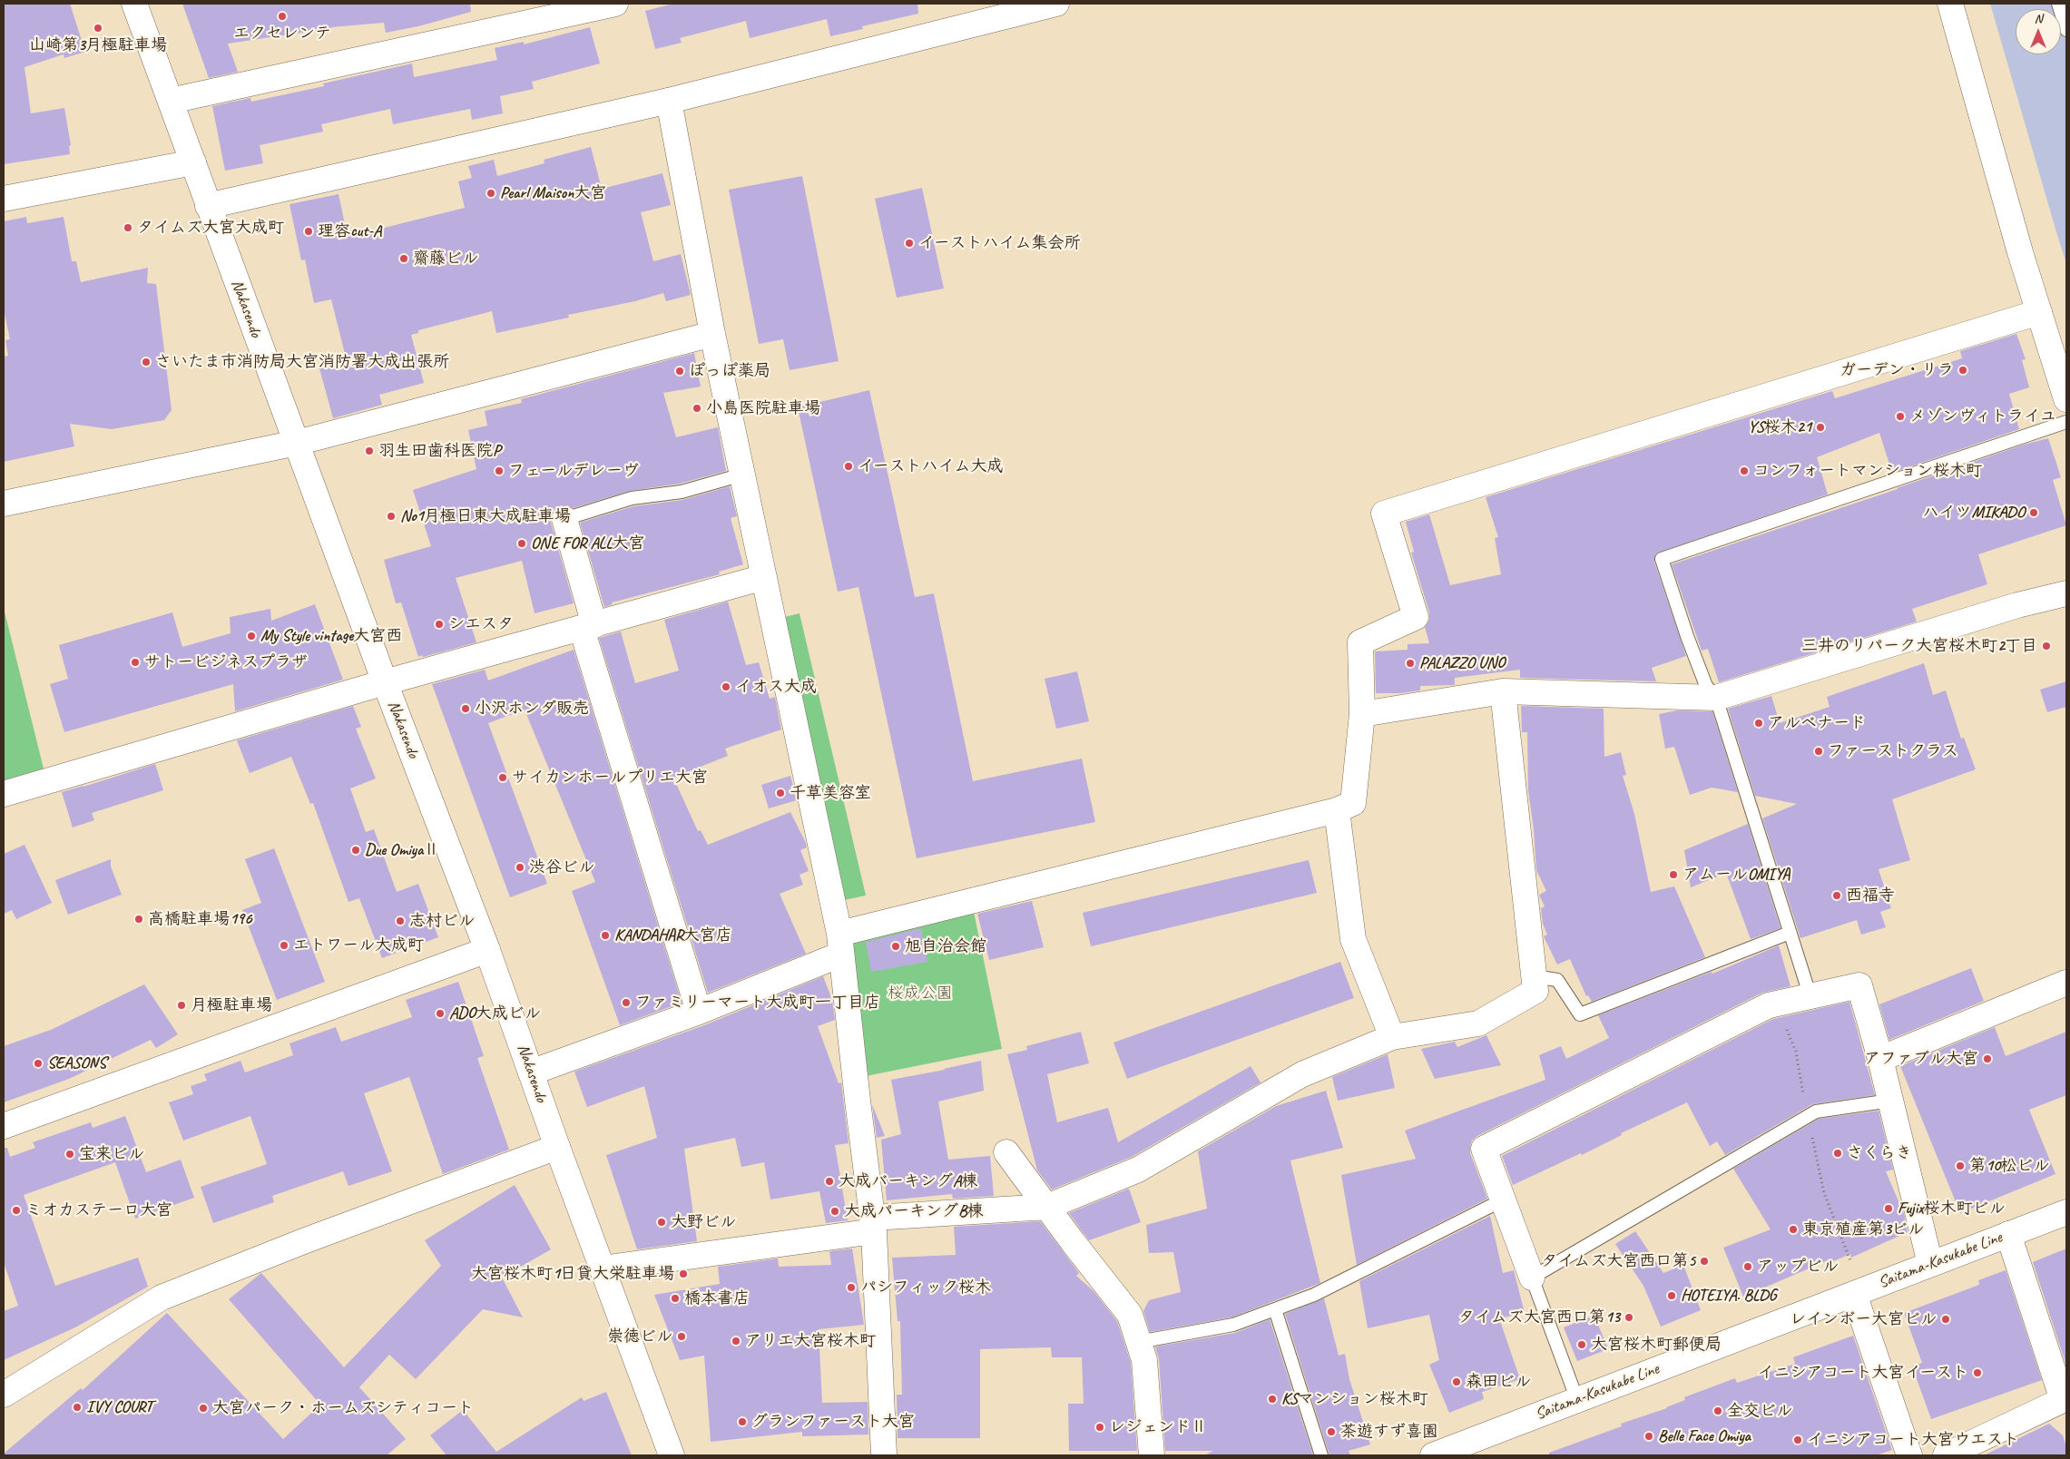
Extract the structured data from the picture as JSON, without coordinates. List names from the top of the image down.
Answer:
{
  "streets": {
    "main road": ["Nakasendo", "Saitama-Kasukabe Line"]
  },
  "parks": ["桜成公園"],
  "places": [
    "エクセレンテ",
    "山崎第3月極駐車場",
    "Pearl Maison大宮",
    "タイムズ大宮大成町",
    "理容cut-A",
    "イーストハイム集会所",
    "齋藤ビル",
    "さいたま市消防局大宮消防署大成出張所",
    "ガーデン・リラ",
    "ぽっぽ薬局",
    "小島医院駐車場",
    "メゾンヴィトライユ",
    "YS桜木21",
    "羽生田歯科医院P",
    "イーストハイム大成",
    "フェールデレーヴ",
    "コンフォートマンション桜木町",
    "ハイツMIKADO",
    "No1月極日東大成駐車場",
    "ONE FOR ALL大宮",
    "シエスタ",
    "My Style vintage大宮西",
    "三井のリパーク大宮桜木町2丁目",
    "サトービジネスプラザ",
    "PALAZZO UNO",
    "イオス大成",
    "小沢ホンダ販売",
    "アルベナード",
    "ファーストクラス",
    "サイカンホールプリエ大宮",
    "千草美容室",
    "Due OmiyaⅡ",
    "渋谷ビル",
    "アムールOMIYA",
    "西福寺",
    "高橋駐車場196",
    "志村ビル",
    "KANDAHAR大宮店",
    "エトワール大成町",
    "旭自治会館",
    "ファミリーマート大成町一丁目店",
    "月極駐車場",
    "ADO大成ビル",
    "アファブル大宮",
    "SEASONS",
    "さくらき",
    "宝来ビル",
    "第10松ビル",
    "大成バーキングA棟",
    "Fujix桜木町ビル",
    "ミオカステーロ大宮",
    "大成パーキングB棟",
    "大野ビル",
    "東京殖産第3ビル",
    "タイムズ大宮西口第5",
    "アップビル",
    "大宮桜木町1日貸大栄駐車場",
    "パシフィック桜木",
    "HOTEIYA. BLDG",
    "橋本書店",
    "タイムズ大宮西口第13",
    "レインボー大宮ビル",
    "崇徳ビル",
    "アリエ大宮桜木町",
    "大宮桜木町郵便局",
    "イニシアコート大宮イースト",
    "森田ビル",
    "KSマンション桜木町",
    "IVY COURT",
    "大宮パーク・ホームズシティコート",
    "全交ビル",
    "グランファースト大宮",
    "レジェンドⅡ",
    "茶遊すず喜園",
    "Belle Face Omiya",
    "イニシアコート大宮ウエスト"
  ],
  "north": "top"
}
